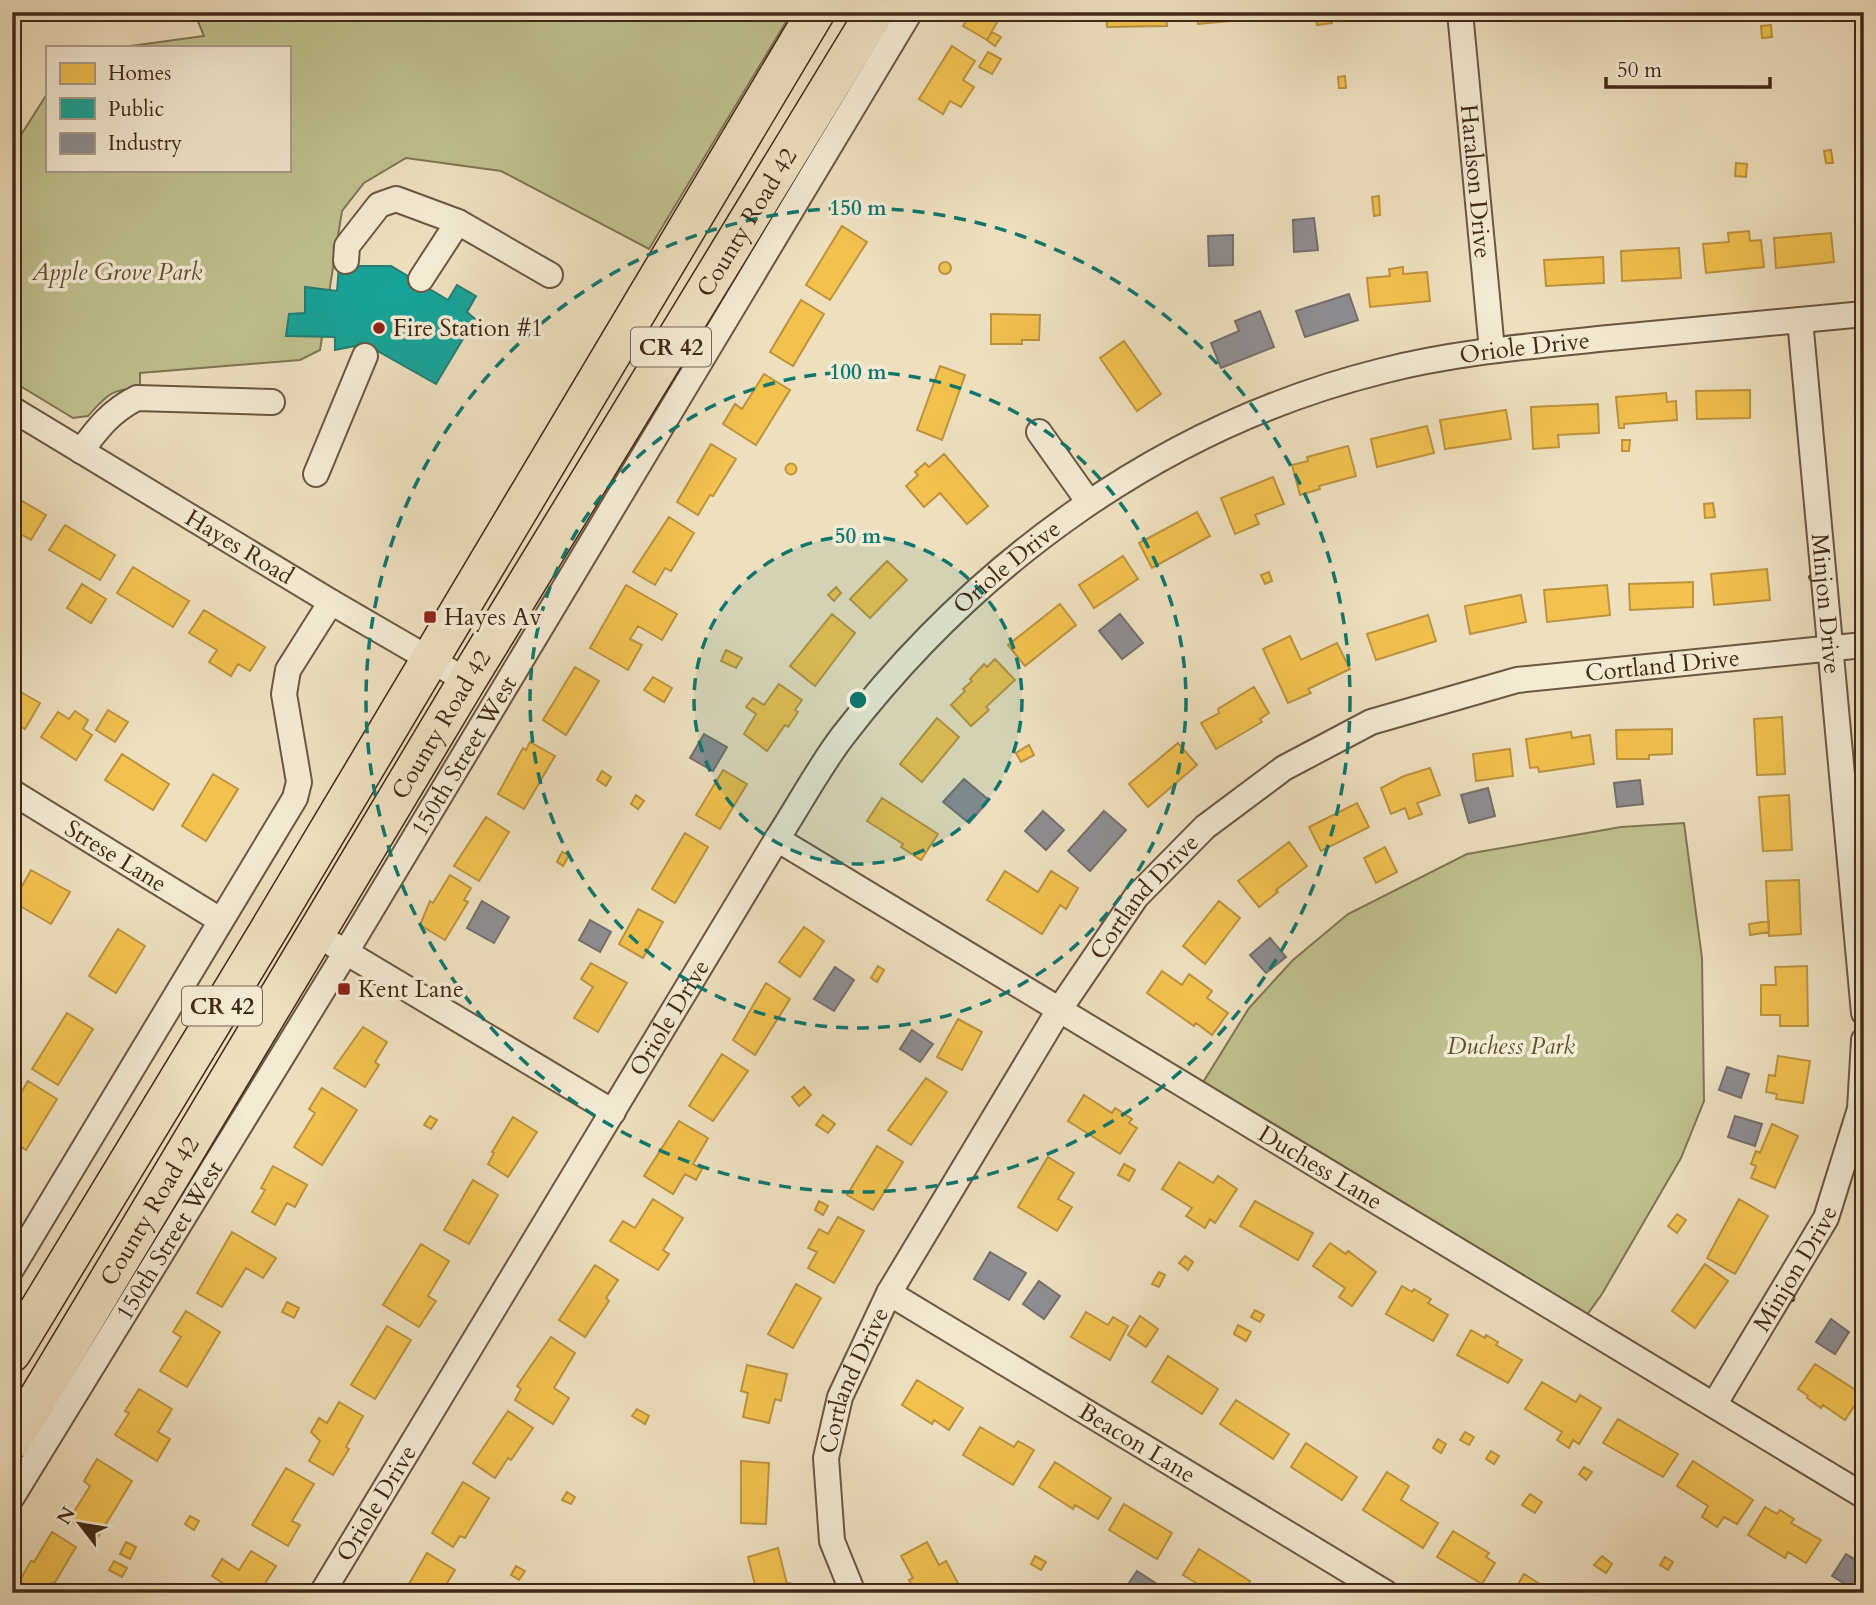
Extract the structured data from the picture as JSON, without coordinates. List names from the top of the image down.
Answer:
{
  "streets": {
    "highway": ["County Road 42", "CR 42"],
    "street": [
      "Haralson Drive",
      "Oriole Drive",
      "Hayes Road",
      "Minjon Drive",
      "Cortland Drive",
      "150th Street West",
      "Strese Lane",
      "Duchess Lane",
      "Beacon Lane"
    ]
  },
  "crossings": [
    ["Haralson Drive", "Oriole Drive"],
    ["County Road 42", "Hayes Road"],
    ["Oriole Drive", "Minjon Drive"],
    ["Oriole Drive", "Duchess Lane"],
    ["Minjon Drive", "Cortland Drive"],
    ["Minjon Drive", "Duchess Lane"],
    ["Cortland Drive", "Duchess Lane"],
    ["Cortland Drive", "Beacon Lane"]
  ],
  "parks": ["Apple Grove Park", "Duchess Park"],
  "places": {
    "other": ["Fire Station #1"],
    "transit": ["Hayes Av", "Kent Lane"]
  },
  "legend": ["Homes", "Public", "Industry"],
  "scale_bar": "50 m",
  "north": "top left",
  "rings": ["150 m", "100 m", "50 m"]
}
